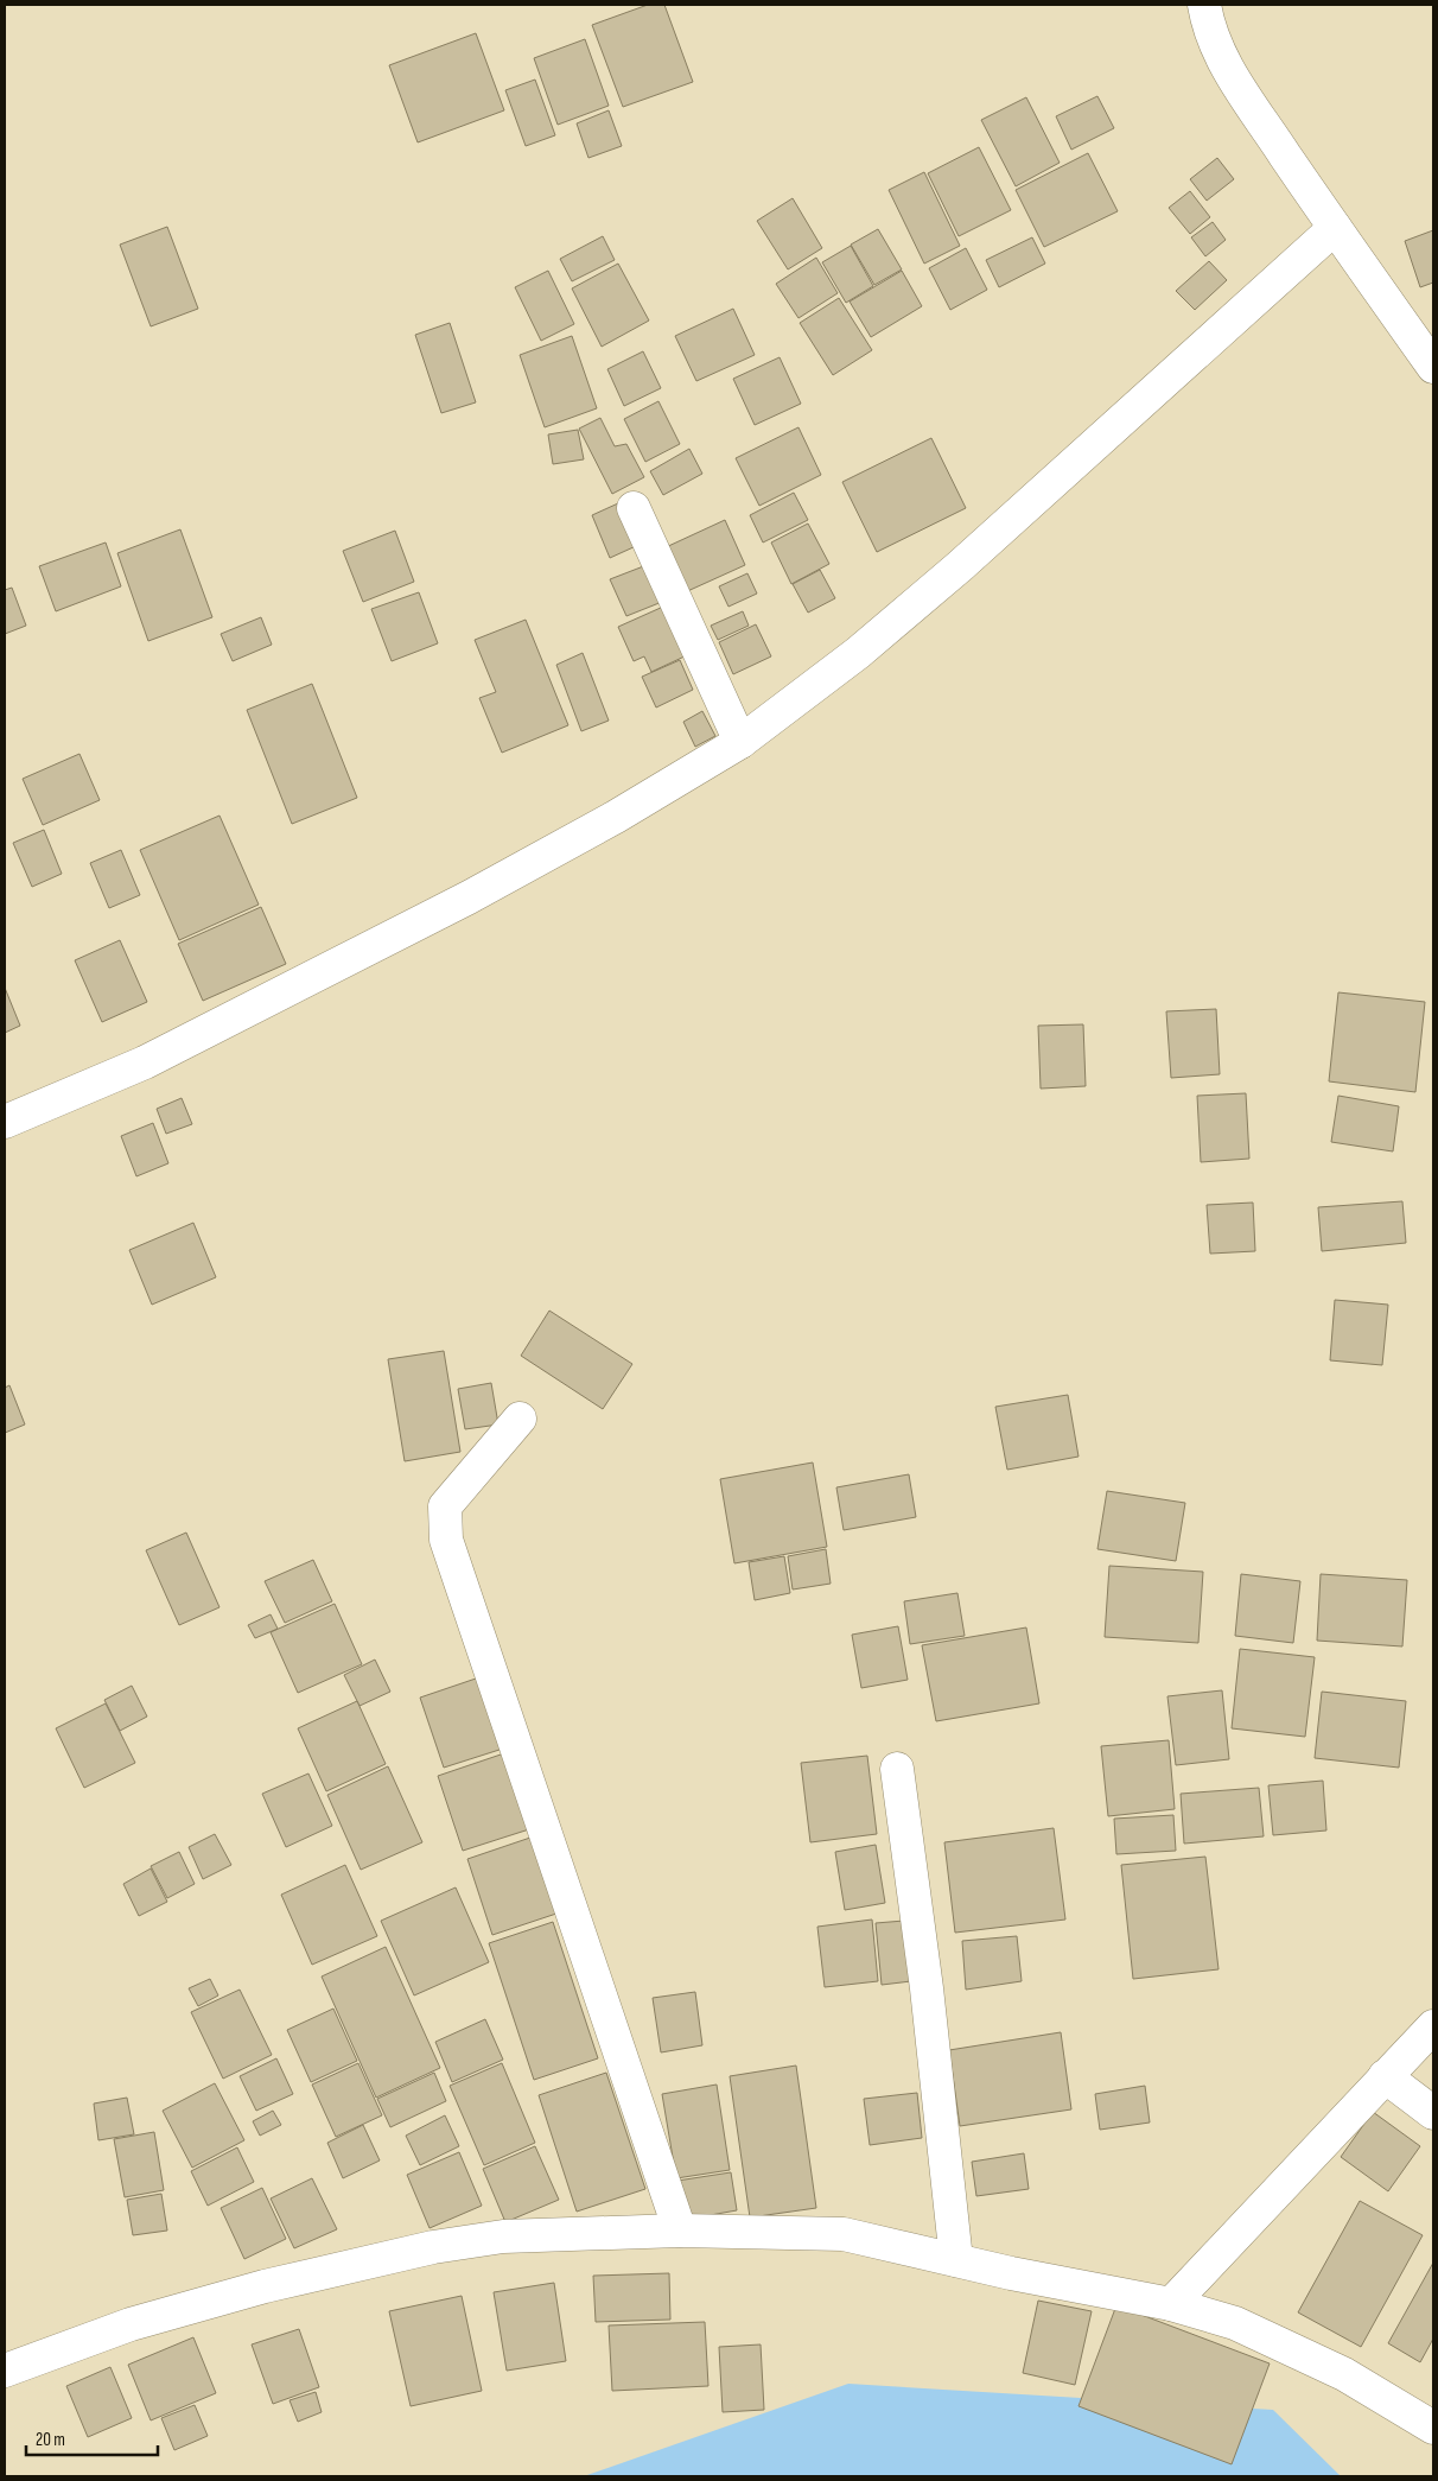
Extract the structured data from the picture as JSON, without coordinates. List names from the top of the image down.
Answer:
{
  "scale_bar": "20 m"
}
